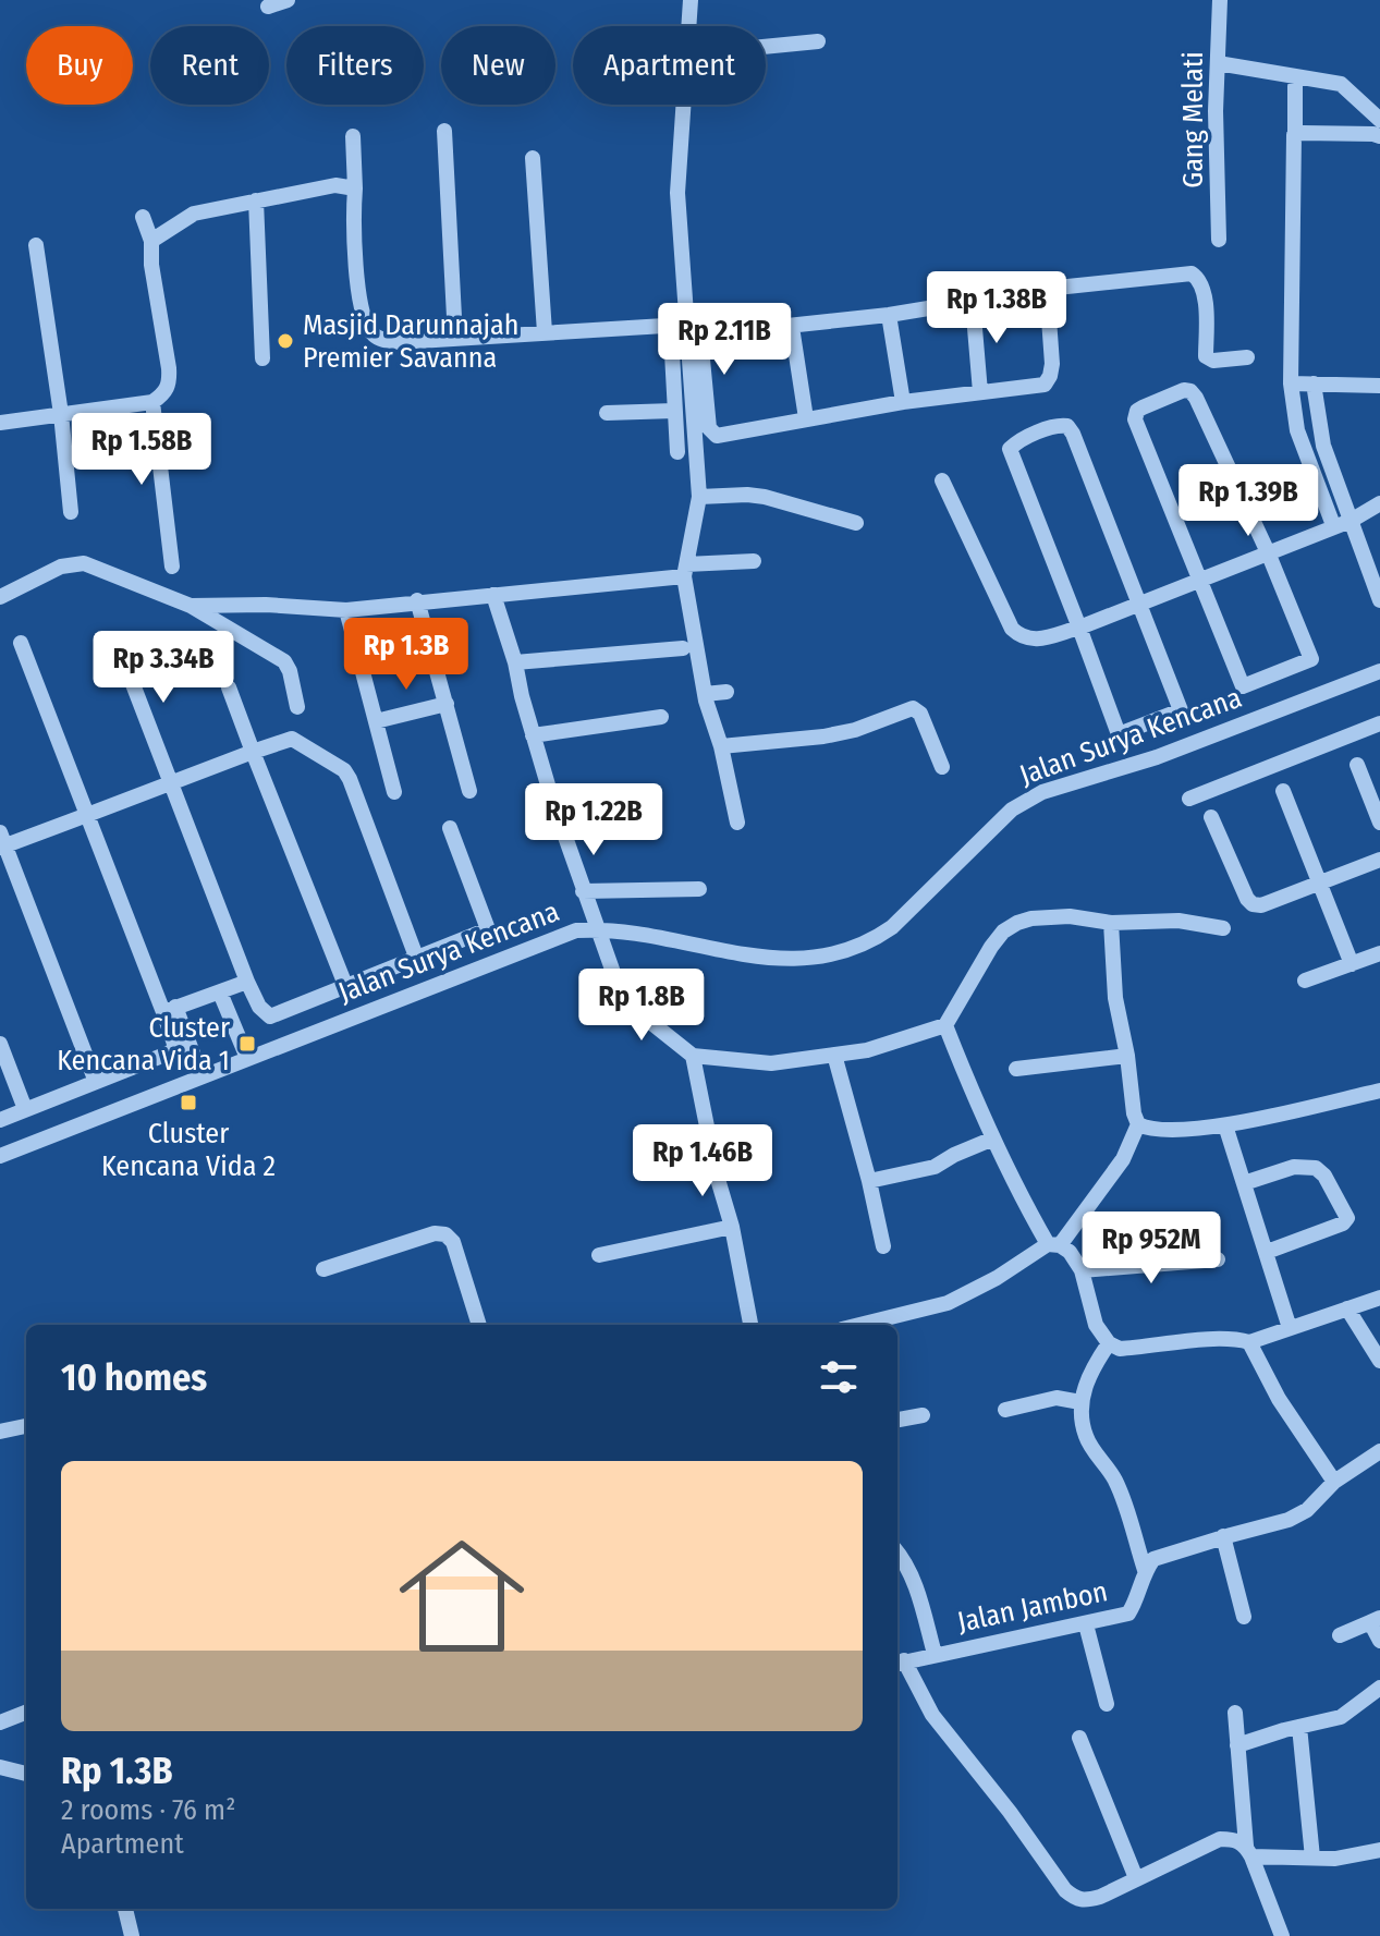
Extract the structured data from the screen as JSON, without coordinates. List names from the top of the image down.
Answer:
{
  "streets": {
    "street": ["Gang Melati", "Jalan Surya Kencana", "Jalan Jambon"]
  },
  "places": {
    "other": ["Masjid Darunnajah Premier Savanna"],
    "transit": ["Cluster Kencana Vida 1", "Cluster Kencana Vida 2"]
  },
  "page": {
    "chip": [
      "Buy",
      "Rent",
      "Filters",
      "New",
      "Apartment"
    ],
    "price": [
      "Rp 1.38B",
      "Rp 2.11B",
      "Rp 1.58B",
      "Rp 1.39B",
      "Rp 1.3B",
      "Rp 3.34B",
      "Rp 1.22B",
      "Rp 1.8B",
      "Rp 1.46B",
      "Rp 952M"
    ],
    "heading": "10 homes",
    "list": [
      {
        "name": "Rp 1.3B",
        "note": "2 rooms · 76 m² · Apartment"
      }
    ]
  }
}
